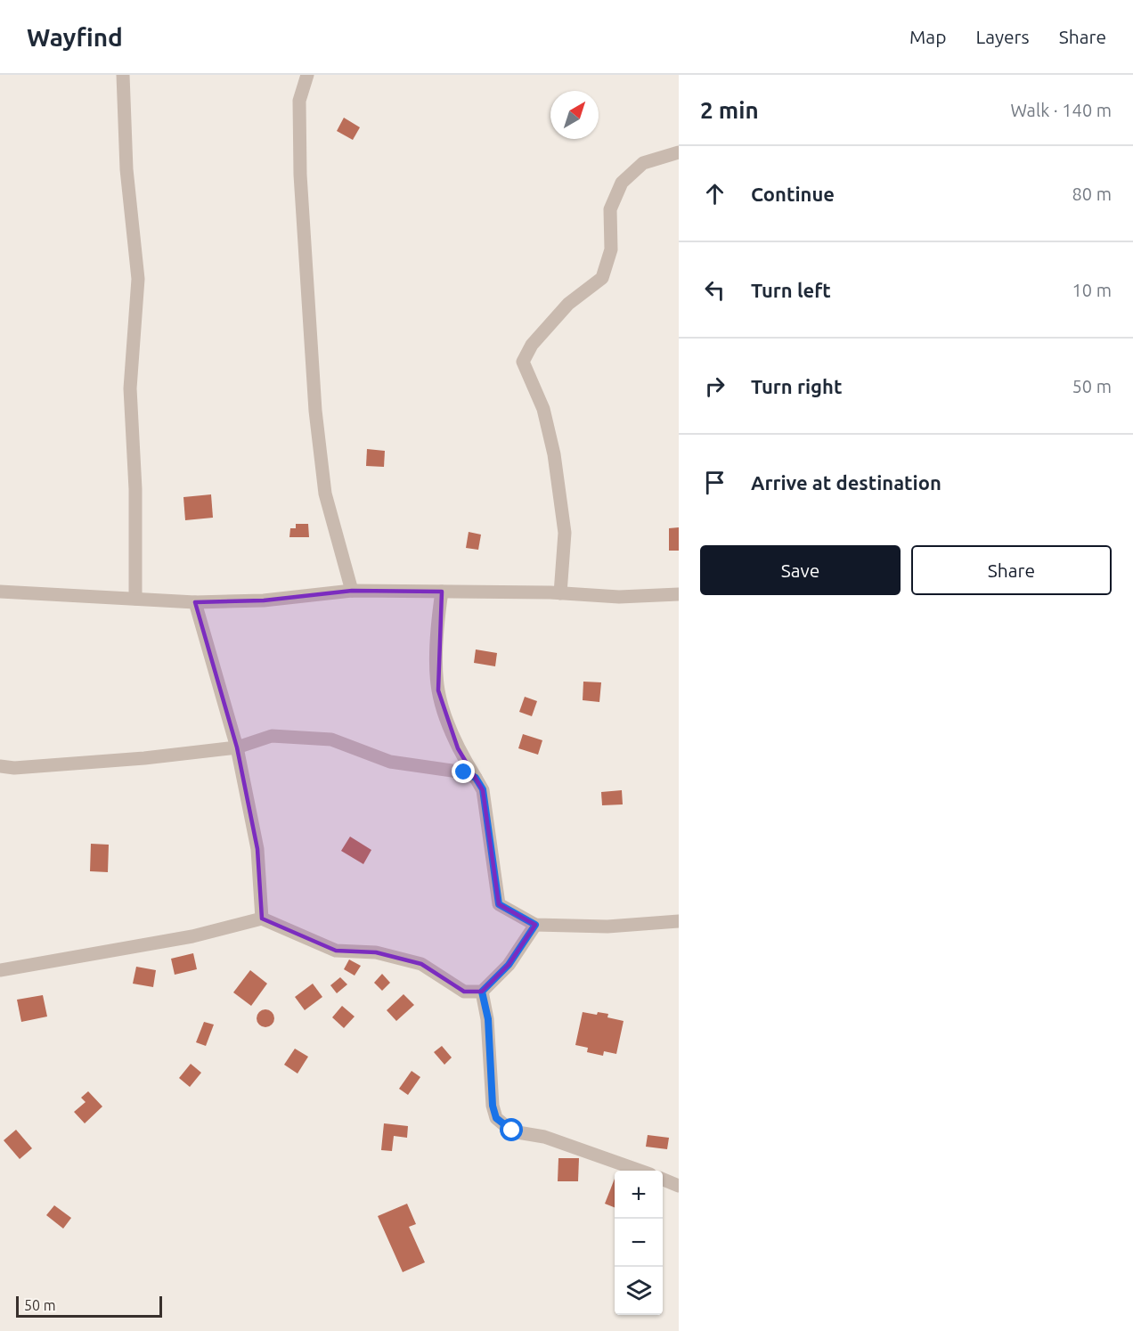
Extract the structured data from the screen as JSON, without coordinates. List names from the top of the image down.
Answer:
{
  "scale_bar": "50 m",
  "north": "top right",
  "page": {
    "header": "Wayfind",
    "nav": ["Map", "Layers", "Share"],
    "heading": ["2 min", "Walk · 140 m"],
    "list": [
      ["Continue", "80 m"],
      ["Turn left", "10 m"],
      ["Turn right", "50 m"],
      "Arrive at destination"
    ],
    "buttons": ["Save", "Share"],
    "map_buttons": ["+", "−"],
    "scale": "50 m"
  }
}
